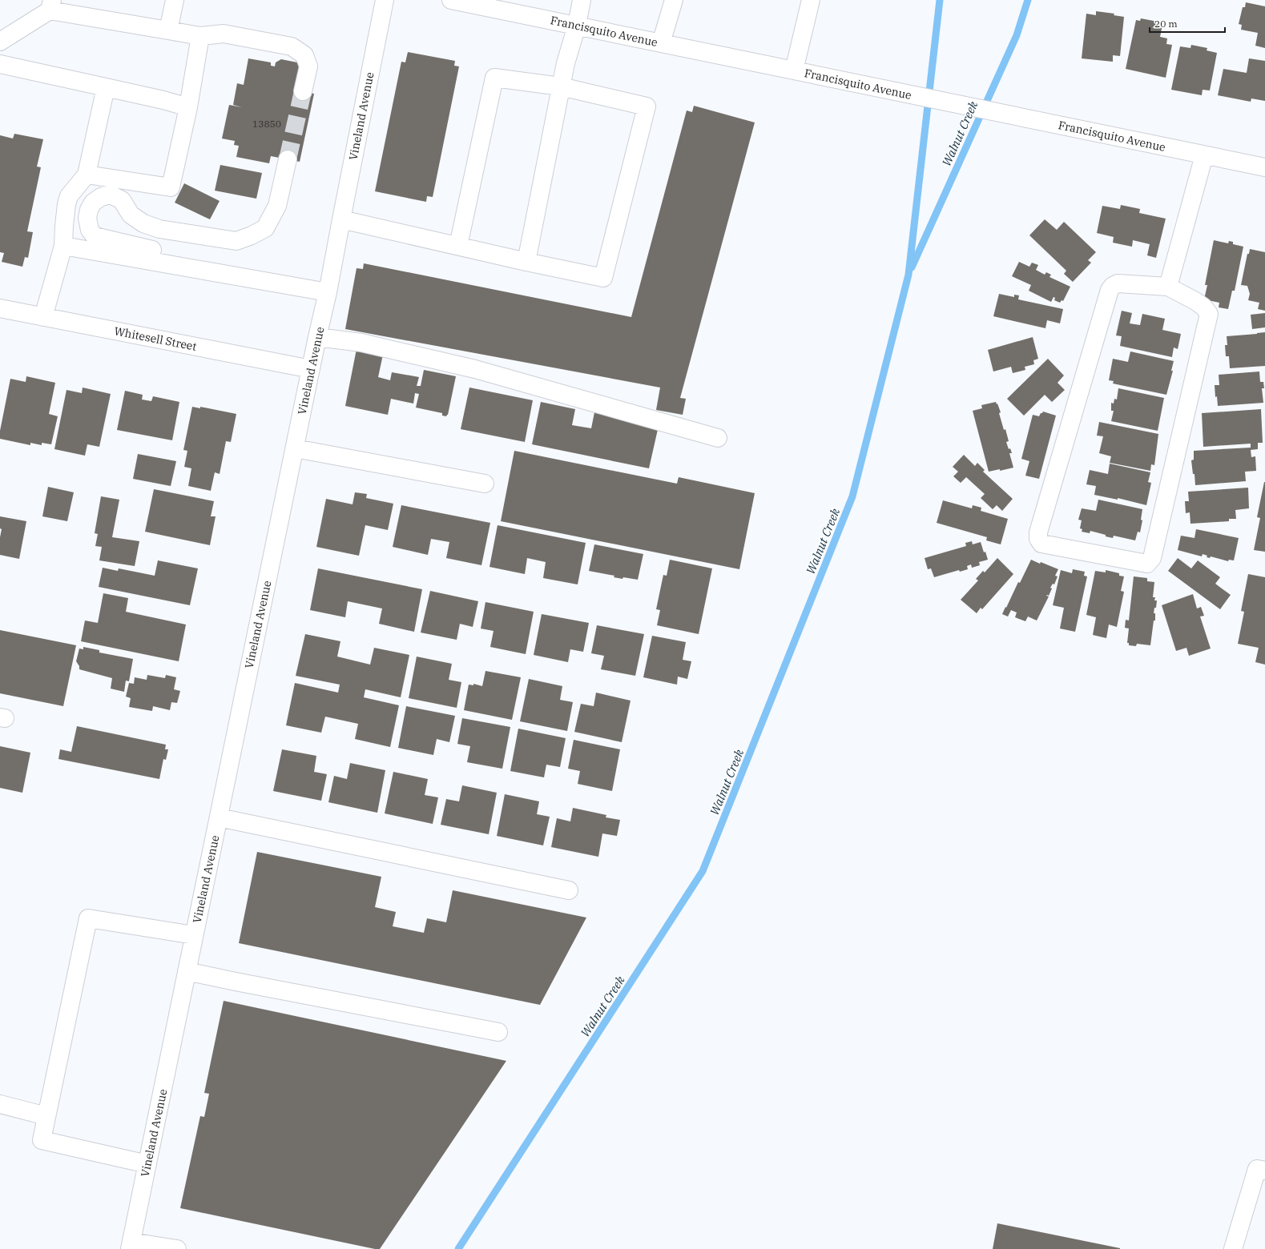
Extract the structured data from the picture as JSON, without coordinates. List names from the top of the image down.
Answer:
{
  "streets": {
    "street": ["Francisquito Avenue", "Vineland Avenue", "Whitesell Street"]
  },
  "crossings": [
    ["Vineland Avenue", "Whitesell Street"]
  ],
  "water": ["Walnut Creek"],
  "house_numbers": ["13850"],
  "scale_bar": "20 m"
}
